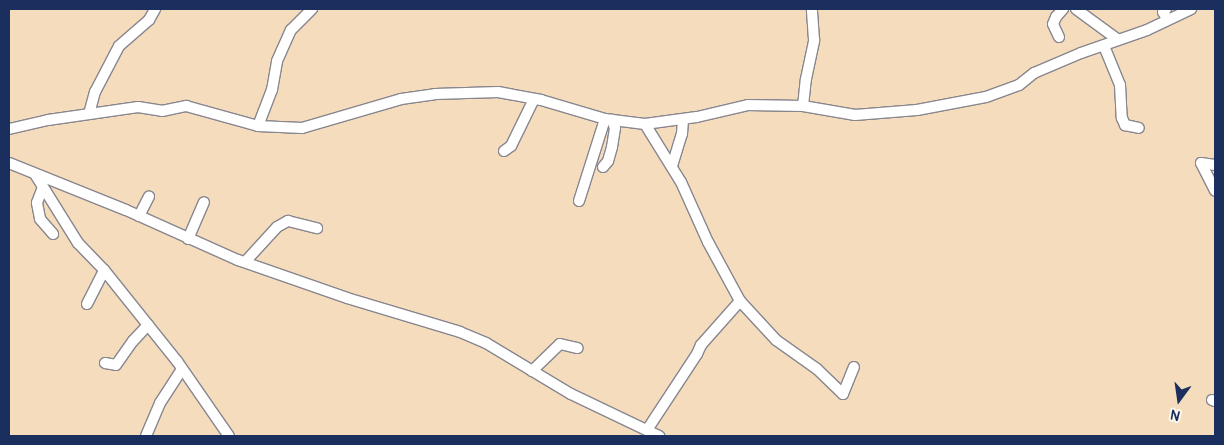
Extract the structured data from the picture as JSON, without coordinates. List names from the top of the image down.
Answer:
{
  "north": "bottom"
}
